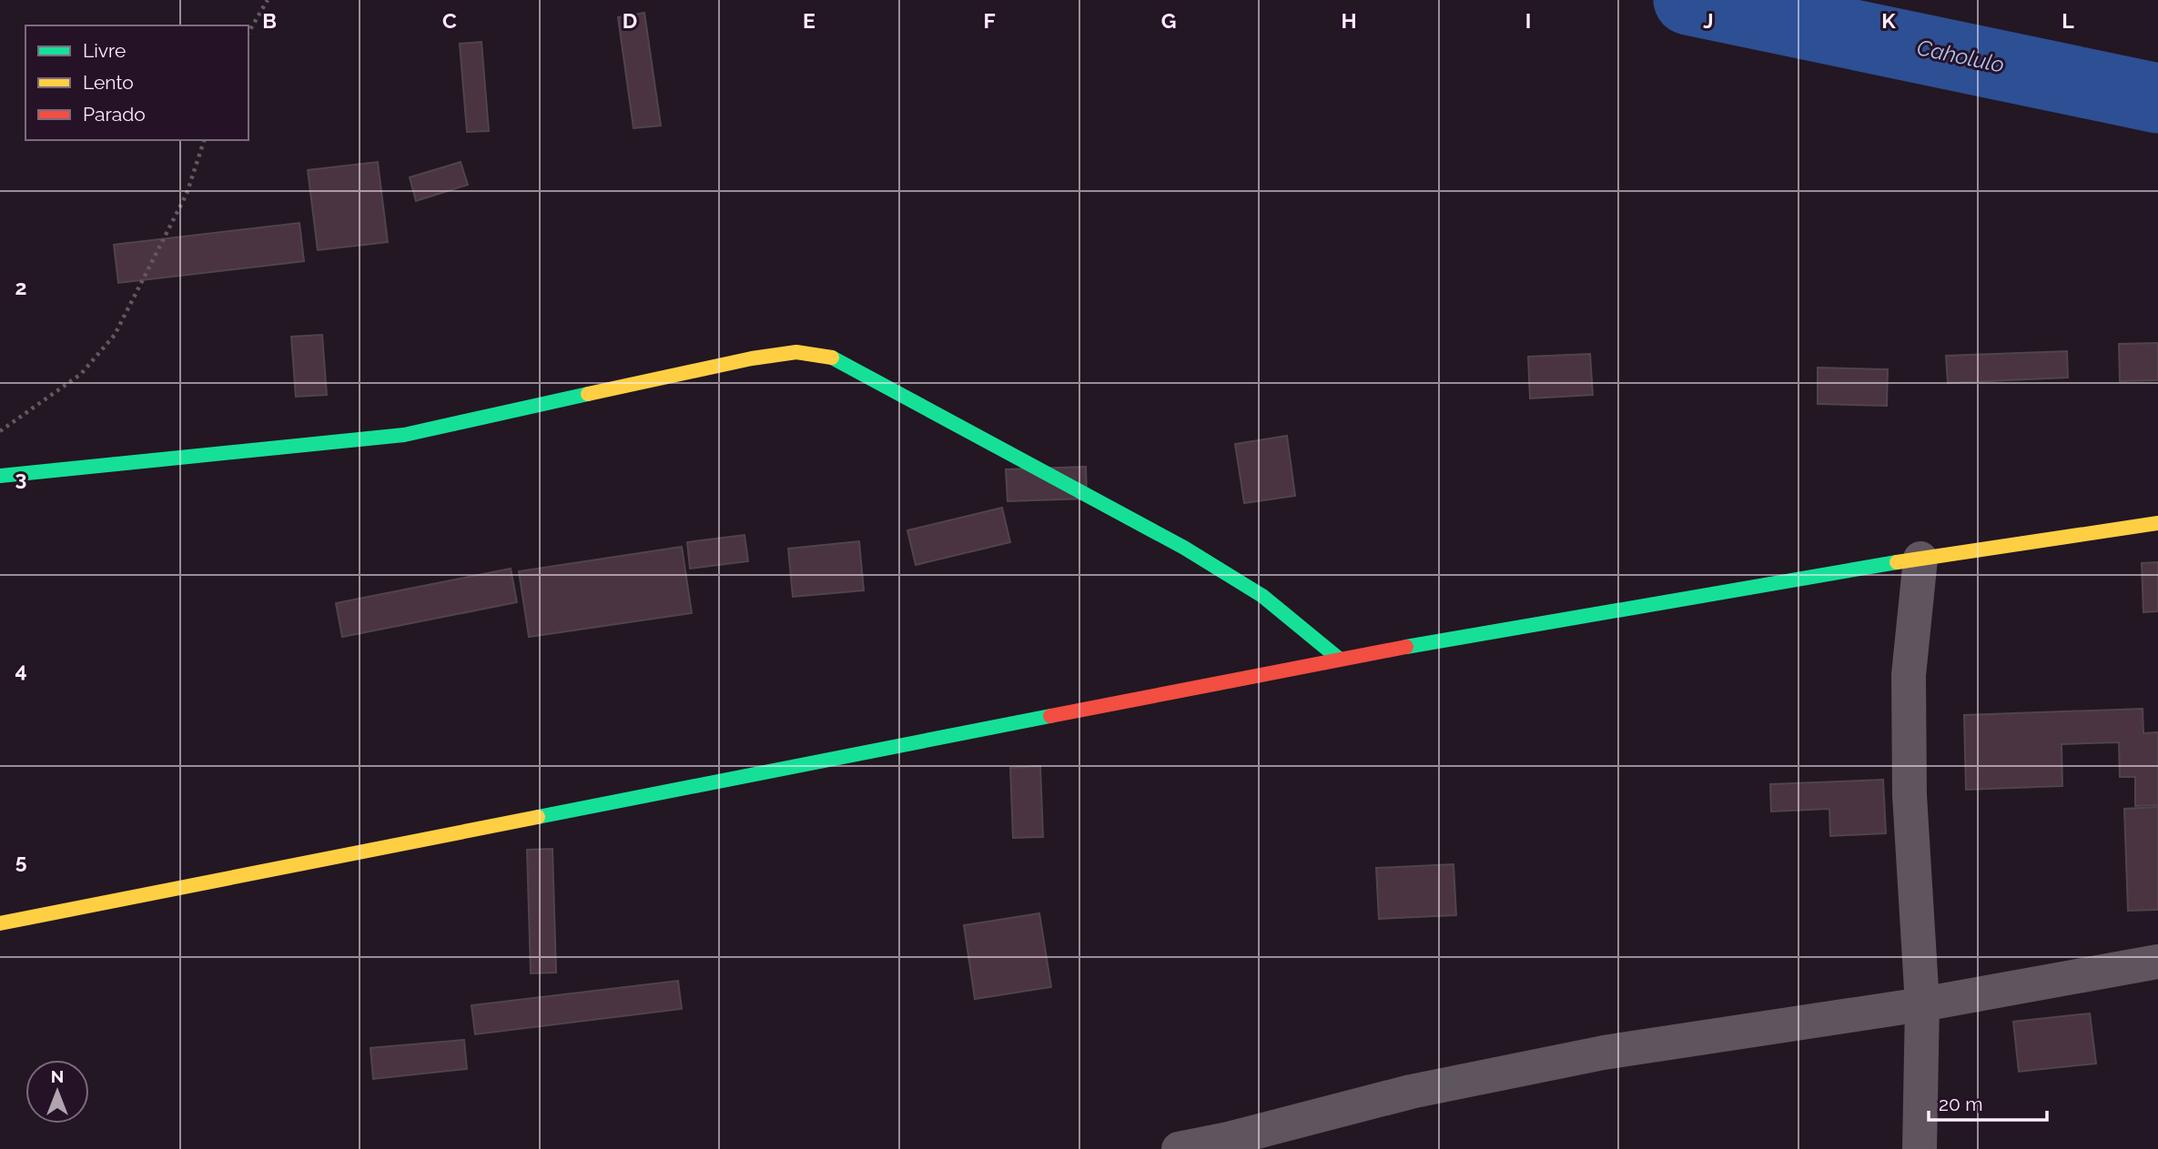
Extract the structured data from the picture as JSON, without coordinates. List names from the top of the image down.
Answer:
{
  "water": ["Caholulo"],
  "legend": ["Livre", "Lento", "Parado"],
  "scale_bar": "20 m",
  "north": "top",
  "grid": {
    "columns": [
      "B",
      "C",
      "D",
      "E",
      "F",
      "G",
      "H",
      "I",
      "J",
      "K",
      "L"
    ],
    "rows": [
      "2",
      "3",
      "4",
      "5"
    ]
  }
}
